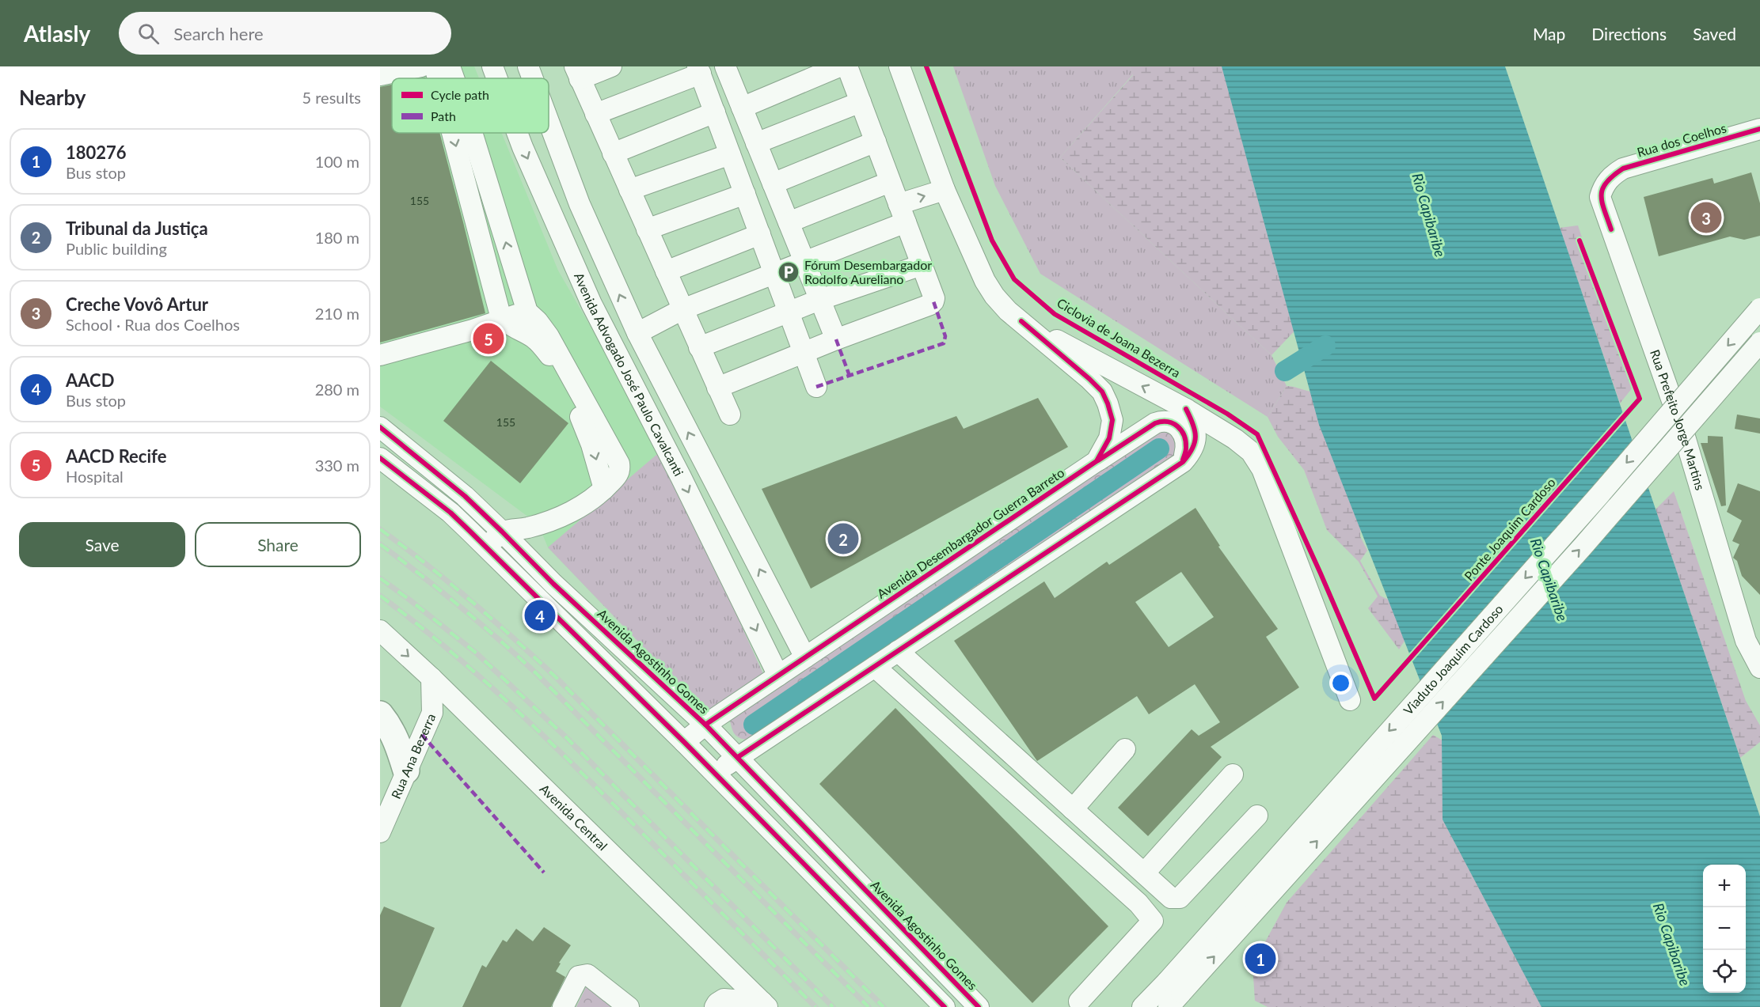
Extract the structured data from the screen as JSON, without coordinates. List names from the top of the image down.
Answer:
{
  "streets": {
    "street": [
      "Rua dos Coelhos",
      "Avenida Advogado José Paulo Cavalcanti",
      "Rua Prefeito Jorge Martins",
      "Avenida Desembargador Guerra Barreto",
      "Viaduto Joaquim Cardoso",
      "Avenida Agostinho Gomes",
      "Rua Ana Bezerra",
      "Avenida Central"
    ],
    "cycle path": ["Ciclovia de Joana Bezerra"]
  },
  "crossings": [
    ["Rua dos Coelhos", "Rua Prefeito Jorge Martins"],
    ["Avenida Advogado José Paulo Cavalcanti", "Avenida Desembargador Guerra Barreto"],
    ["Avenida Desembargador Guerra Barreto", "Avenida Agostinho Gomes"],
    ["Rua Ana Bezerra", "Avenida Central"]
  ],
  "water": ["Rio Capibaribe"],
  "places": {
    "parking": ["Fórum Desembargador Rodolfo Aureliano"]
  },
  "house_numbers": ["155", "155"],
  "legend": ["Cycle path", "Path"],
  "page": {
    "header": "Atlasly",
    "search": "Search here",
    "nav": ["Map", "Directions", "Saved"],
    "heading": ["Nearby", "5 results"],
    "list": [
      {
        "mark": "1",
        "name": "180276",
        "note": "Bus stop",
        "value": "100 m"
      },
      {
        "mark": "2",
        "name": "Tribunal da Justiça",
        "note": "Public building",
        "value": "180 m"
      },
      {
        "mark": "3",
        "name": "Creche Vovô Artur",
        "note": "School · Rua dos Coelhos",
        "value": "210 m"
      },
      {
        "mark": "4",
        "name": "AACD",
        "note": "Bus stop",
        "value": "280 m"
      },
      {
        "mark": "5",
        "name": "AACD Recife",
        "note": "Hospital",
        "value": "330 m"
      }
    ],
    "pins": [
      "3",
      "5",
      "2",
      "4",
      "1"
    ],
    "buttons": ["Save", "Share"],
    "map_buttons": ["+", "−"]
  }
}
